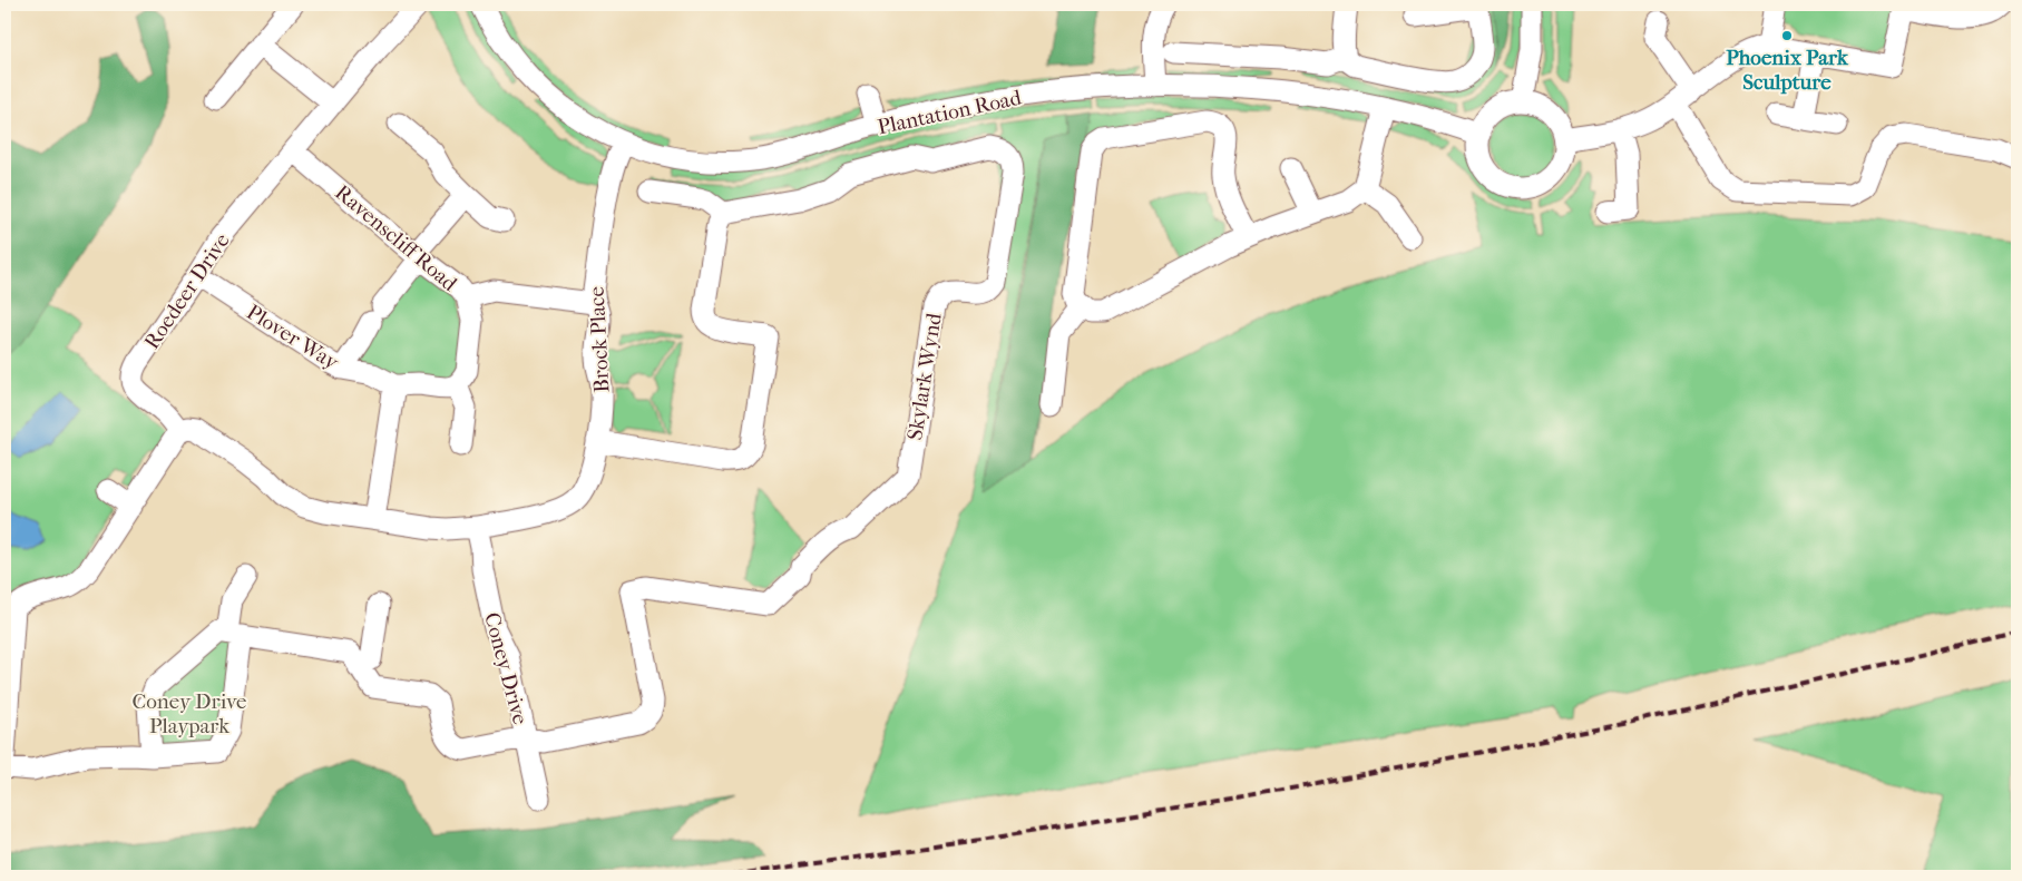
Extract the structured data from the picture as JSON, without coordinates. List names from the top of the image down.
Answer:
{
  "streets": {
    "street": [
      "Plantation Road",
      "Ravenscliff Road",
      "Roedeer Drive",
      "Plover Way",
      "Brock Place",
      "Skylark Wynd",
      "Coney Drive"
    ]
  },
  "crossings": [
    ["Plantation Road", "Brock Place"],
    ["Ravenscliff Road", "Roedeer Drive"],
    ["Roedeer Drive", "Plover Way"],
    ["Brock Place", "Coney Drive"],
    ["Skylark Wynd", "Coney Drive"]
  ],
  "parks": ["Coney Drive Playpark"],
  "places": ["Phoenix Park Sculpture"]
}
